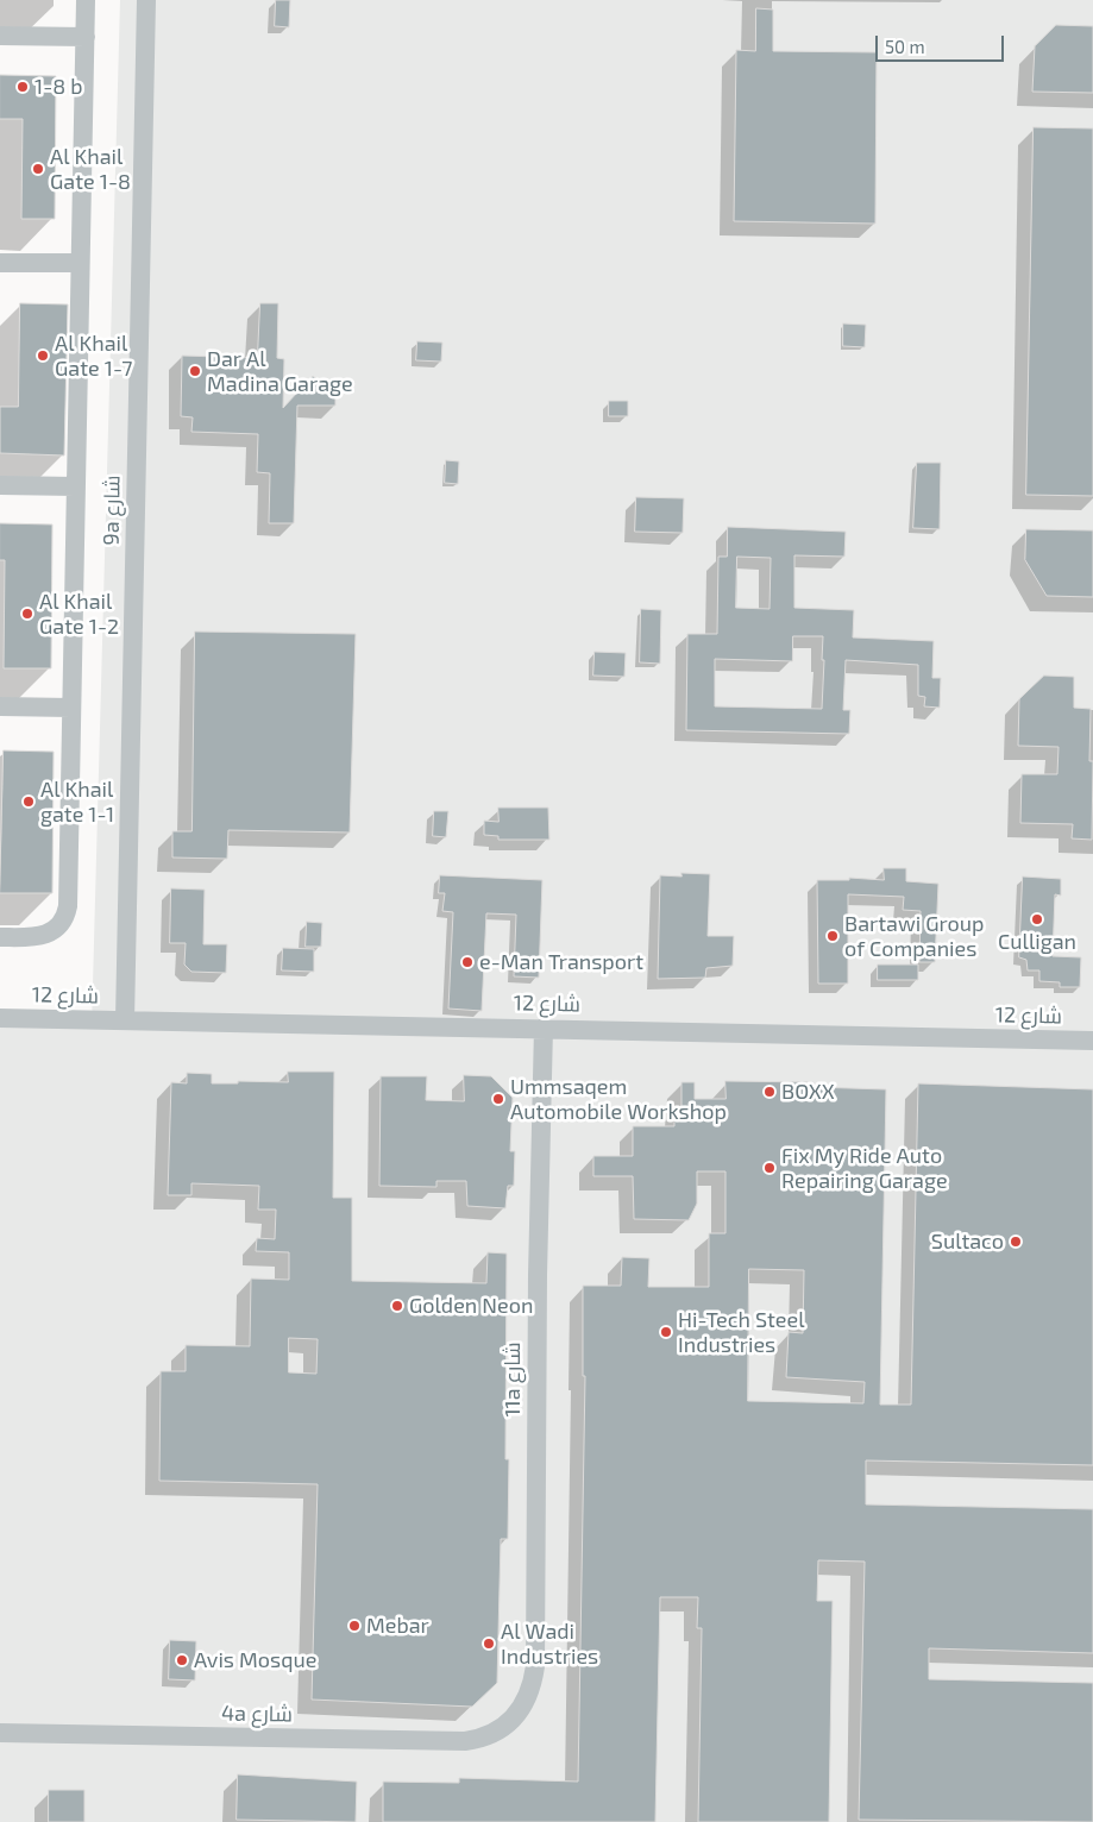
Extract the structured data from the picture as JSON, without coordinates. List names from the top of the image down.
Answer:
{
  "streets": {
    "street": [
      "9a شارع",
      "شارع 12",
      "11a شارع",
      "4a شارع"
    ]
  },
  "crossings": [
    ["9a شارع", "شارع 12"],
    ["شارع 12", "11a شارع"],
    ["11a شارع", "4a شارع"]
  ],
  "places": [
    "1-8 b",
    "Al Khail Gate 1-8",
    "Al Khail Gate 1-7",
    "Dar Al Madina Garage",
    "Al Khail Gate 1-2",
    "Al Khail gate 1-1",
    "Culligan",
    "Bartawi Group of Companies",
    "e-Man Transport",
    "BOXX",
    "Ummsaqem Automobile Workshop",
    "Fix My Ride Auto Repairing Garage",
    "Sultaco",
    "Golden Neon",
    "Hi-Tech Steel Industries",
    "Mebar",
    "Al Wadi Industries",
    "Avis Mosque"
  ],
  "scale_bar": "50 m"
}
